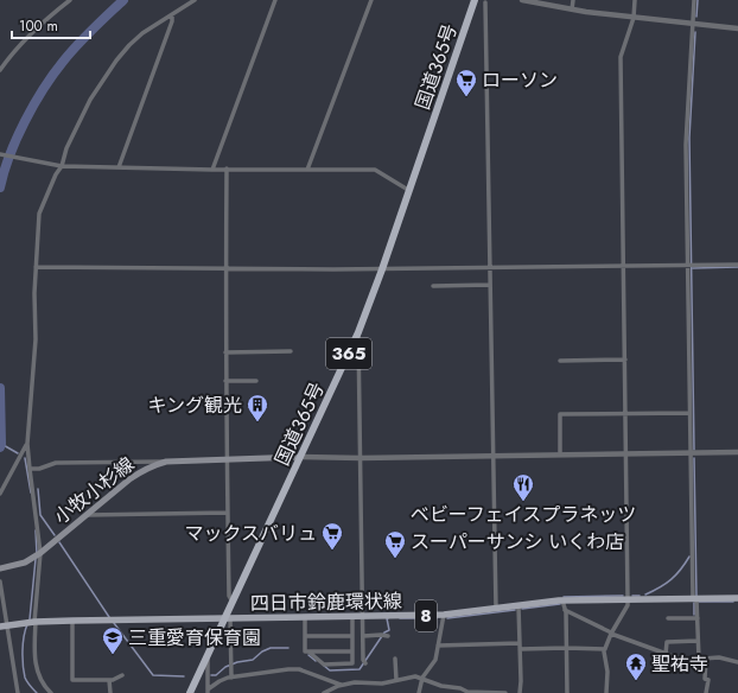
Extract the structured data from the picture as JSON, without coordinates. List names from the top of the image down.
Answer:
{
  "streets": {
    "highway": ["国道365号", "365"],
    "main road": ["小牧小杉線", "四日市鈴鹿環状線", "8"]
  },
  "crossings": [
    ["国道365号", "小牧小杉線"],
    ["国道365号", "四日市鈴鹿環状線"]
  ],
  "places": {
    "supermarket": ["ローソン", "マックスバリュ", "スーパーサンシ いくわ店"],
    "building": ["キング観光"],
    "restaurant": ["ベビーフェイスプラネッツ"],
    "school or university": ["三重愛育保育園"],
    "temple": ["聖祐寺"]
  },
  "scale_bar": "100 m"
}
